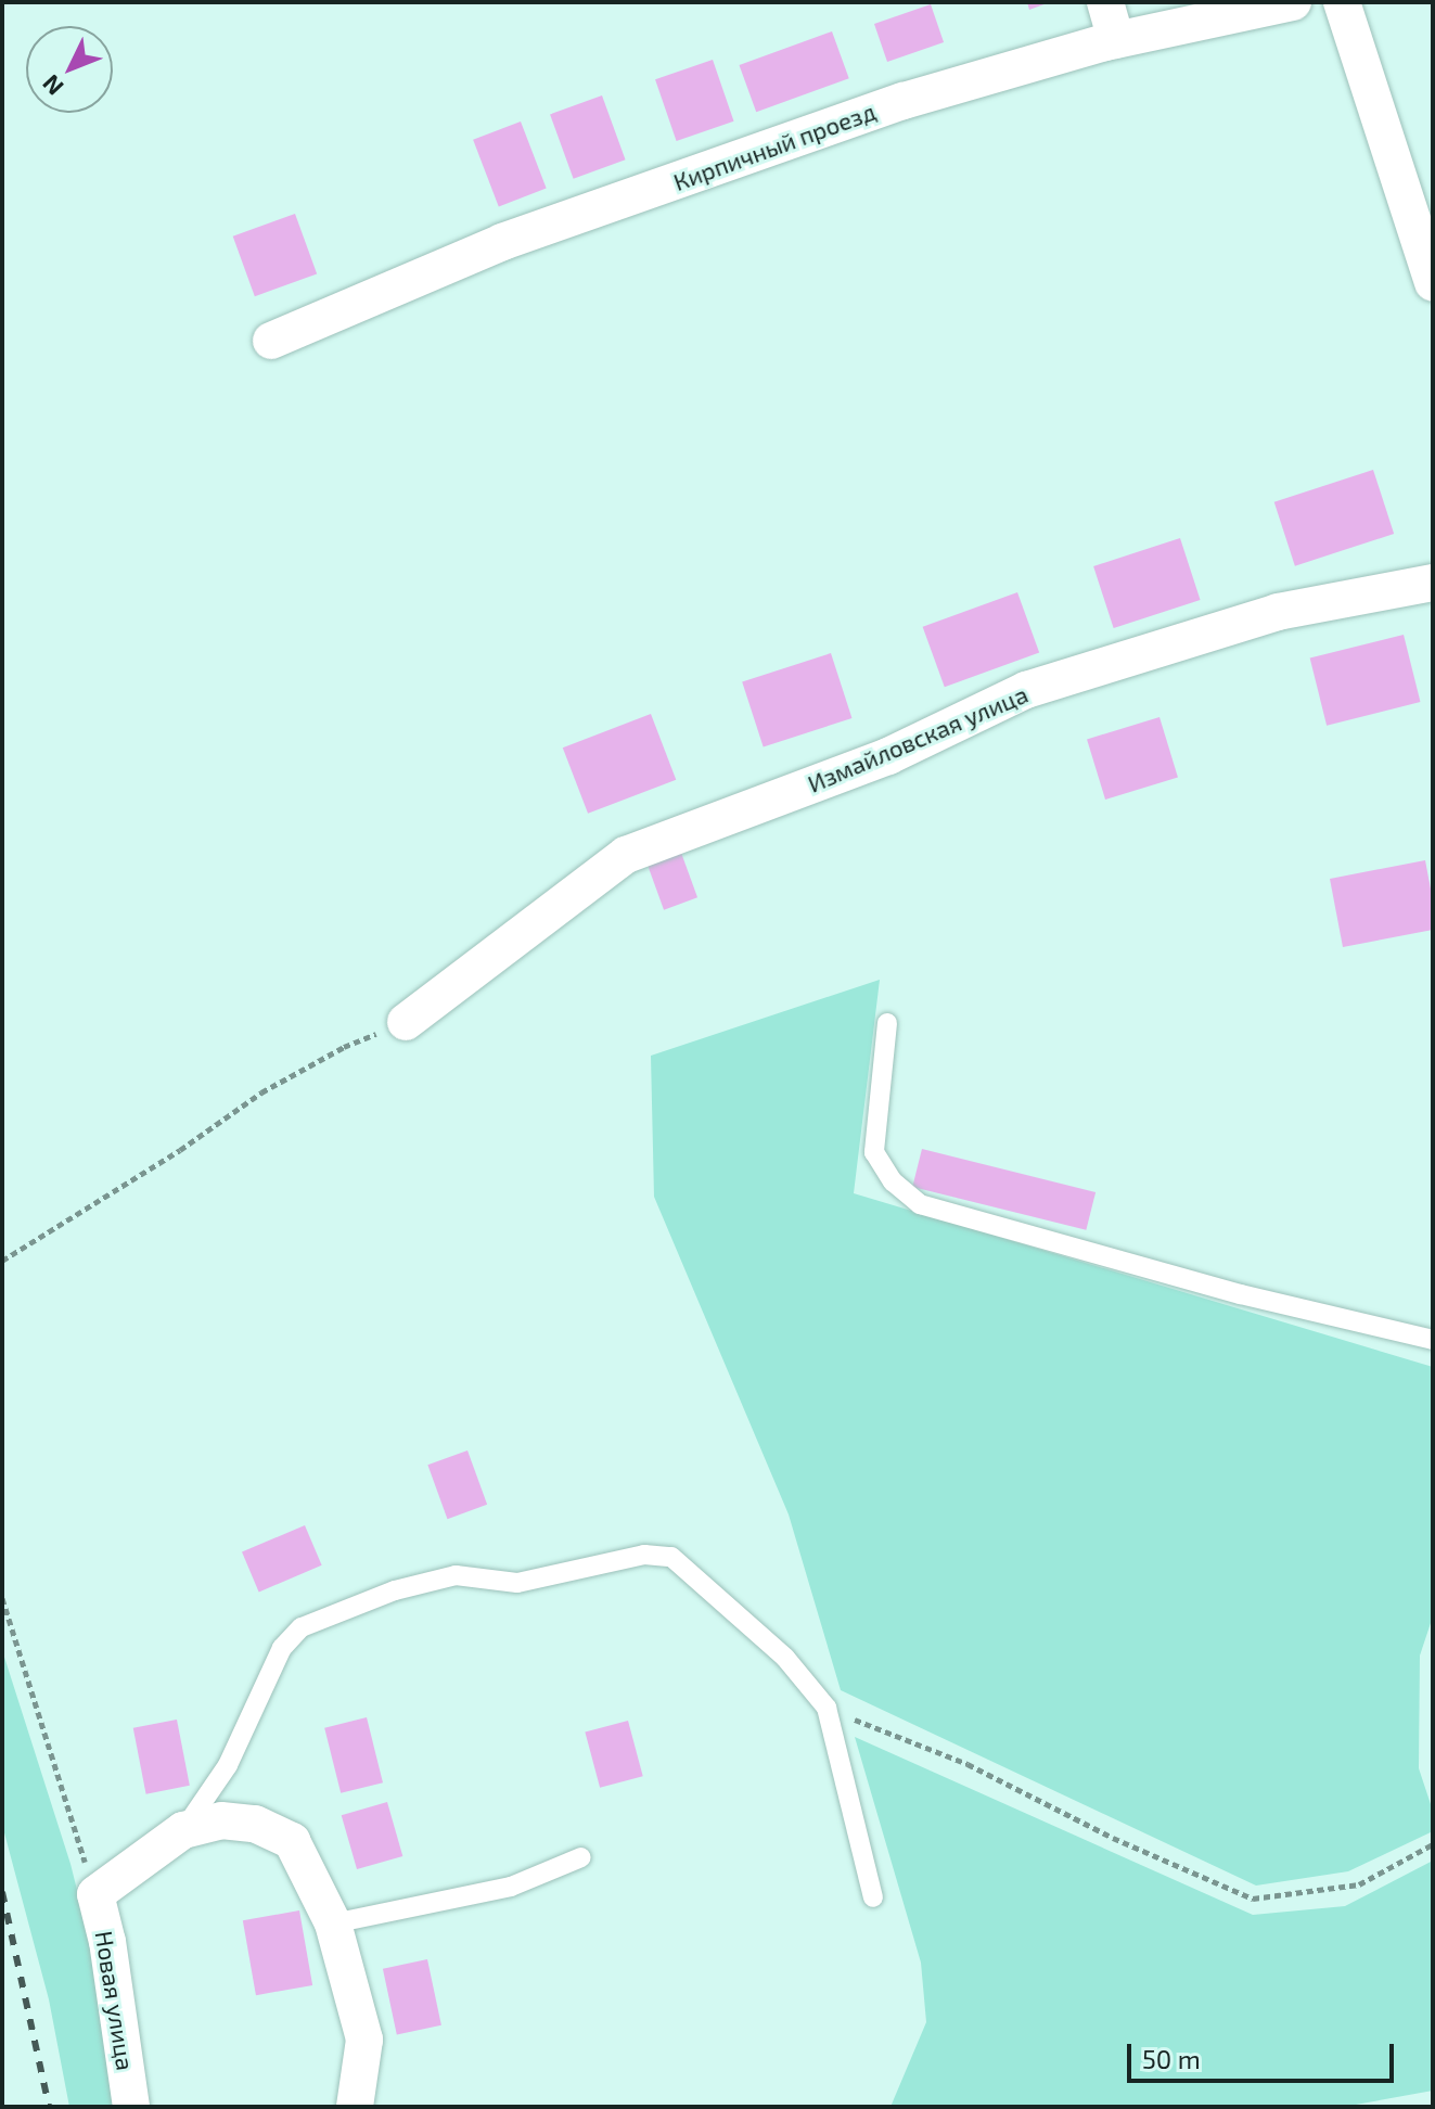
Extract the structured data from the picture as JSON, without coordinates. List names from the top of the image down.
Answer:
{
  "streets": {
    "street": ["Кирпичный проезд", "Измайловская улица", "Новая улица"]
  },
  "scale_bar": "50 m",
  "north": "bottom left"
}
